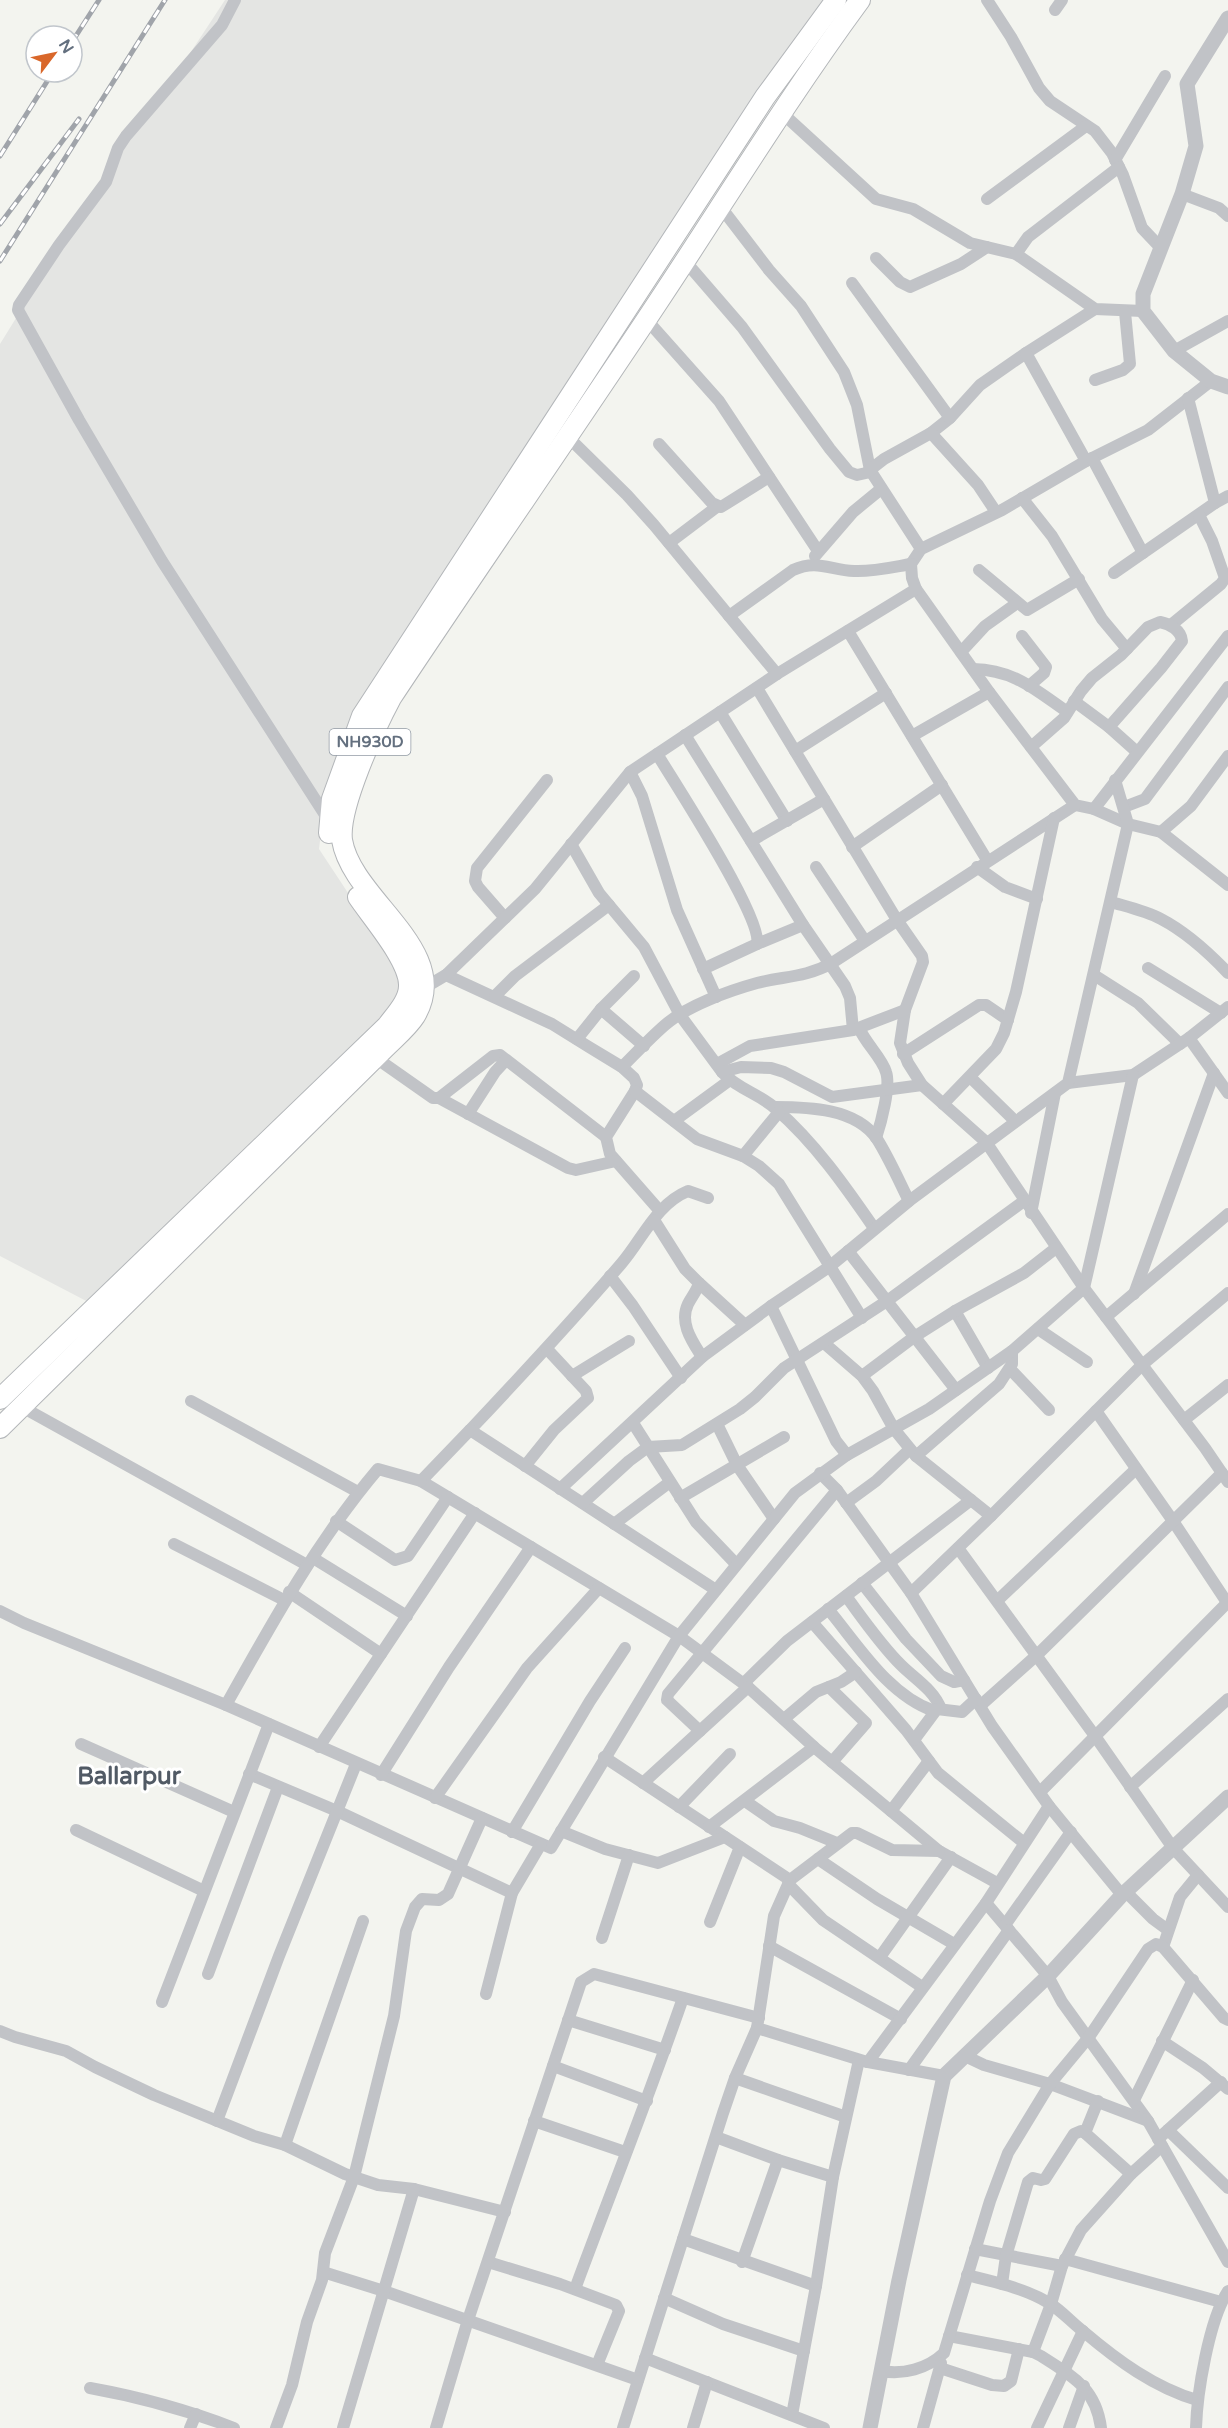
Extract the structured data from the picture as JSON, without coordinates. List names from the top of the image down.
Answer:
{
  "streets": {
    "highway": ["NH930D"]
  },
  "districts": ["Ballarpur"],
  "north": "top right"
}
